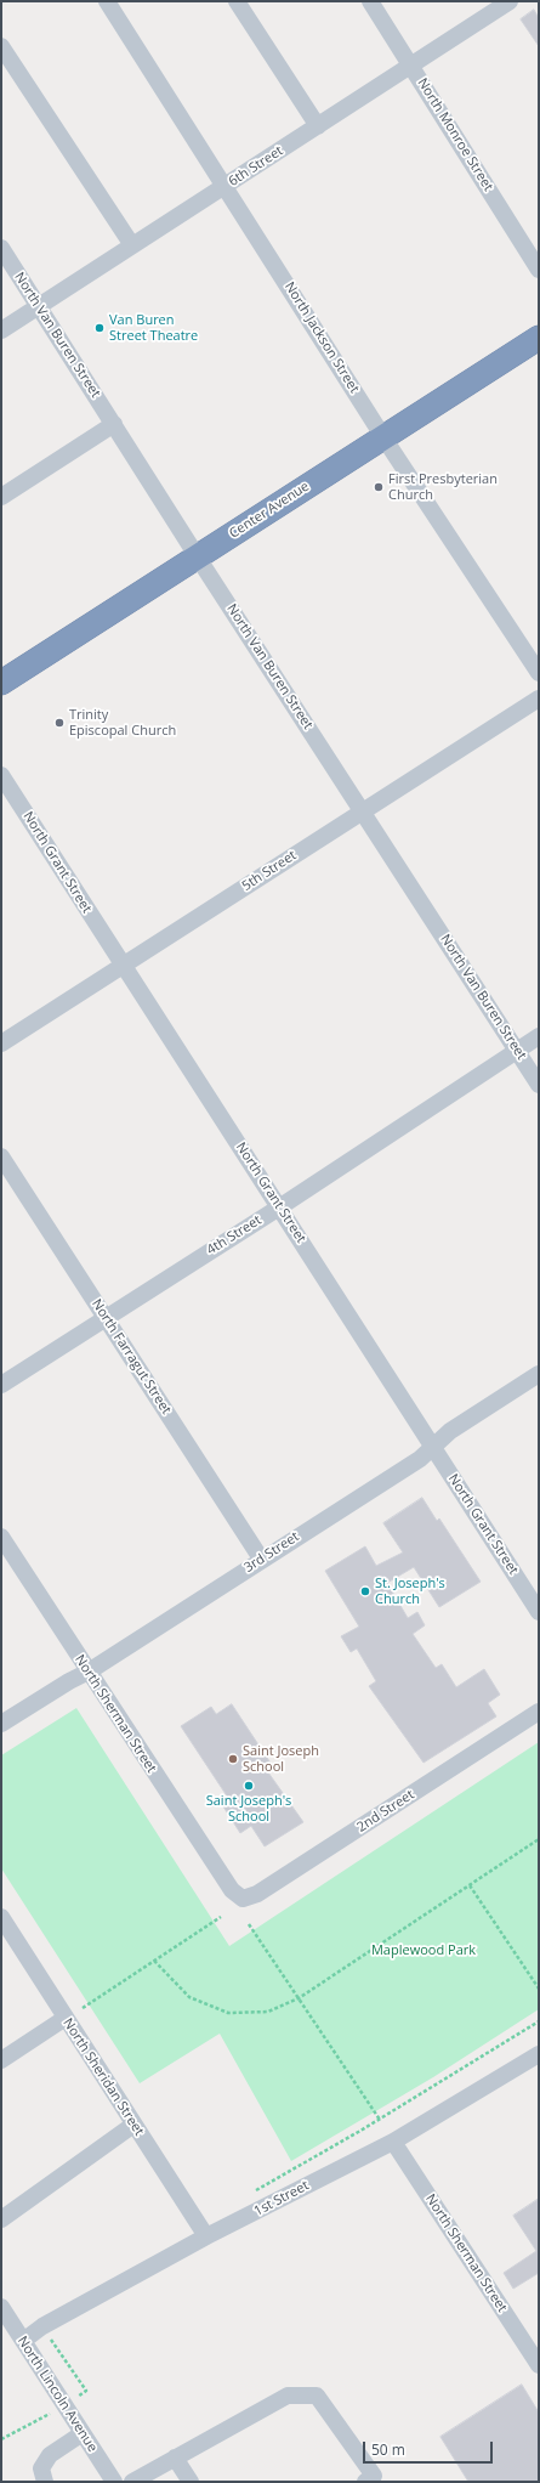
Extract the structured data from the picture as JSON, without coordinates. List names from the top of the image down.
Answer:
{
  "streets": {
    "highway": ["Center Avenue"],
    "street": [
      "North Monroe Street",
      "6th Street",
      "North Van Buren Street",
      "North Jackson Street",
      "North Grant Street",
      "5th Street",
      "4th Street",
      "North Farragut Street",
      "3rd Street",
      "North Sherman Street",
      "2nd Street",
      "North Sheridan Street",
      "1st Street",
      "North Lincoln Avenue"
    ]
  },
  "crossings": [
    ["North Monroe Street", "6th Street"],
    ["6th Street", "North Van Buren Street"],
    ["6th Street", "North Jackson Street"],
    ["North Van Buren Street", "Center Avenue"],
    ["North Van Buren Street", "5th Street"],
    ["North Van Buren Street", "4th Street"],
    ["North Jackson Street", "Center Avenue"],
    ["North Grant Street", "5th Street"],
    ["North Grant Street", "4th Street"],
    ["North Grant Street", "3rd Street"],
    ["4th Street", "North Farragut Street"],
    ["North Farragut Street", "3rd Street"],
    ["3rd Street", "North Sherman Street"],
    ["North Sherman Street", "2nd Street"],
    ["North Sherman Street", "1st Street"],
    ["North Sheridan Street", "1st Street"],
    ["1st Street", "North Lincoln Avenue"]
  ],
  "parks": ["Maplewood Park"],
  "places": [
    "Van Buren Street Theatre",
    "First Presbyterian Church",
    "Trinity Episcopal Church",
    "St. Joseph's Church",
    "Saint Joseph School",
    "Saint Joseph's School"
  ],
  "scale_bar": "50 m"
}
